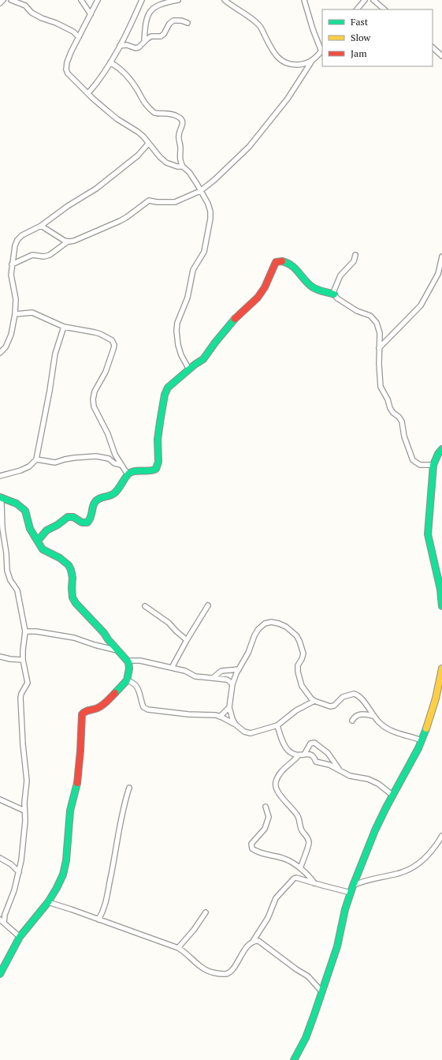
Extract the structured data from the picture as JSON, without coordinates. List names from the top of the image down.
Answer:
{
  "legend": ["Fast", "Slow", "Jam"]
}
